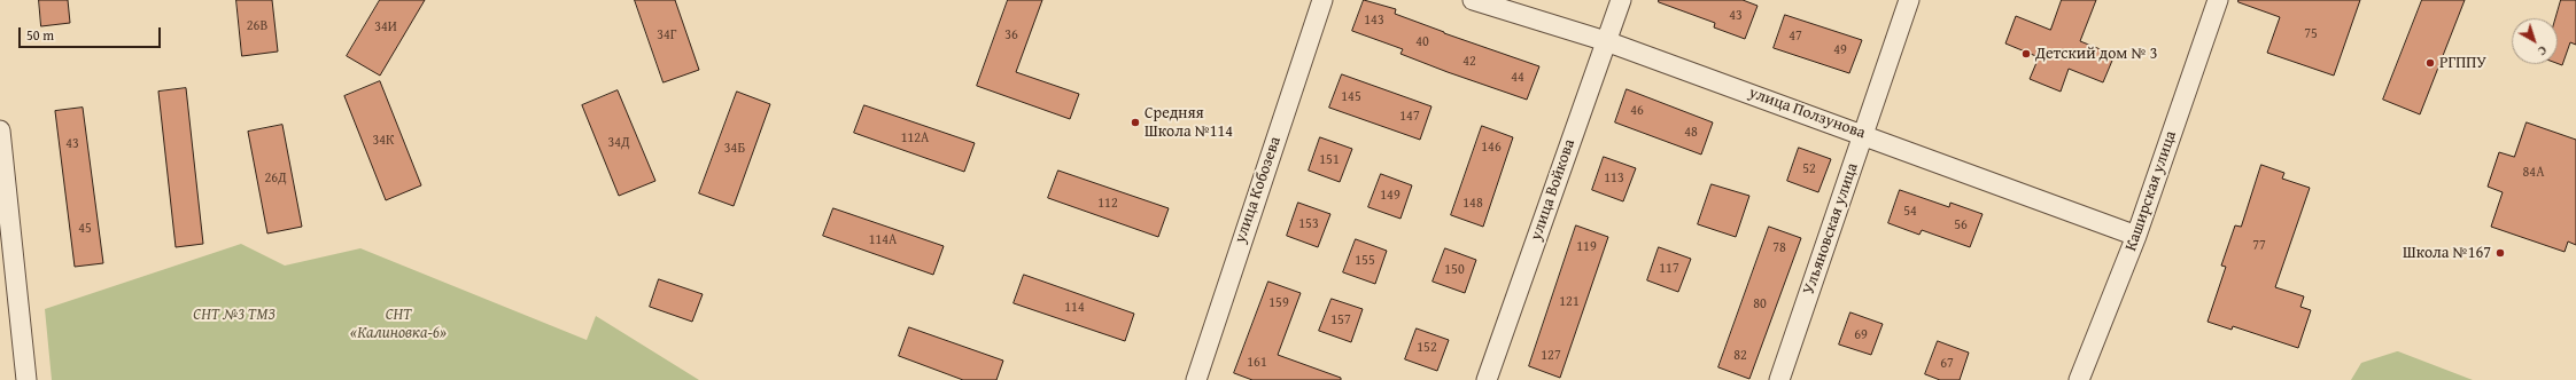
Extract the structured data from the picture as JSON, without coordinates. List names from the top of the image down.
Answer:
{
  "streets": {
    "street": [
      "улица Ползунова",
      "улица Кобозева",
      "улица Войкова",
      "Каширская улица",
      "Ульяновская улица"
    ]
  },
  "crossings": [
    ["улица Ползунова", "улица Войкова"],
    ["улица Ползунова", "Каширская улица"],
    ["улица Ползунова", "Ульяновская улица"]
  ],
  "parks": ["СНТ №3 ТМЗ", "СНТ «Калиновка-6»"],
  "places": [
    "Детский дом № 3",
    "РГППУ",
    "Средняя Школа №114",
    "Школа №167"
  ],
  "house_numbers": [
    "43",
    "143",
    "26В",
    "34И",
    "75",
    "34Г",
    "36",
    "47",
    "40",
    "49",
    "42",
    "44",
    "145",
    "46",
    "147",
    "48",
    "112А",
    "34К",
    "34Д",
    "43",
    "146",
    "34Б",
    "151",
    "52",
    "84А",
    "26Д",
    "113",
    "149",
    "112",
    "148",
    "54",
    "153",
    "56",
    "45",
    "114А",
    "77",
    "119",
    "78",
    "155",
    "117",
    "150",
    "121",
    "159",
    "80",
    "114",
    "157",
    "69",
    "152",
    "127",
    "82",
    "161",
    "67"
  ],
  "scale_bar": "50 m",
  "north": "bottom right"
}
